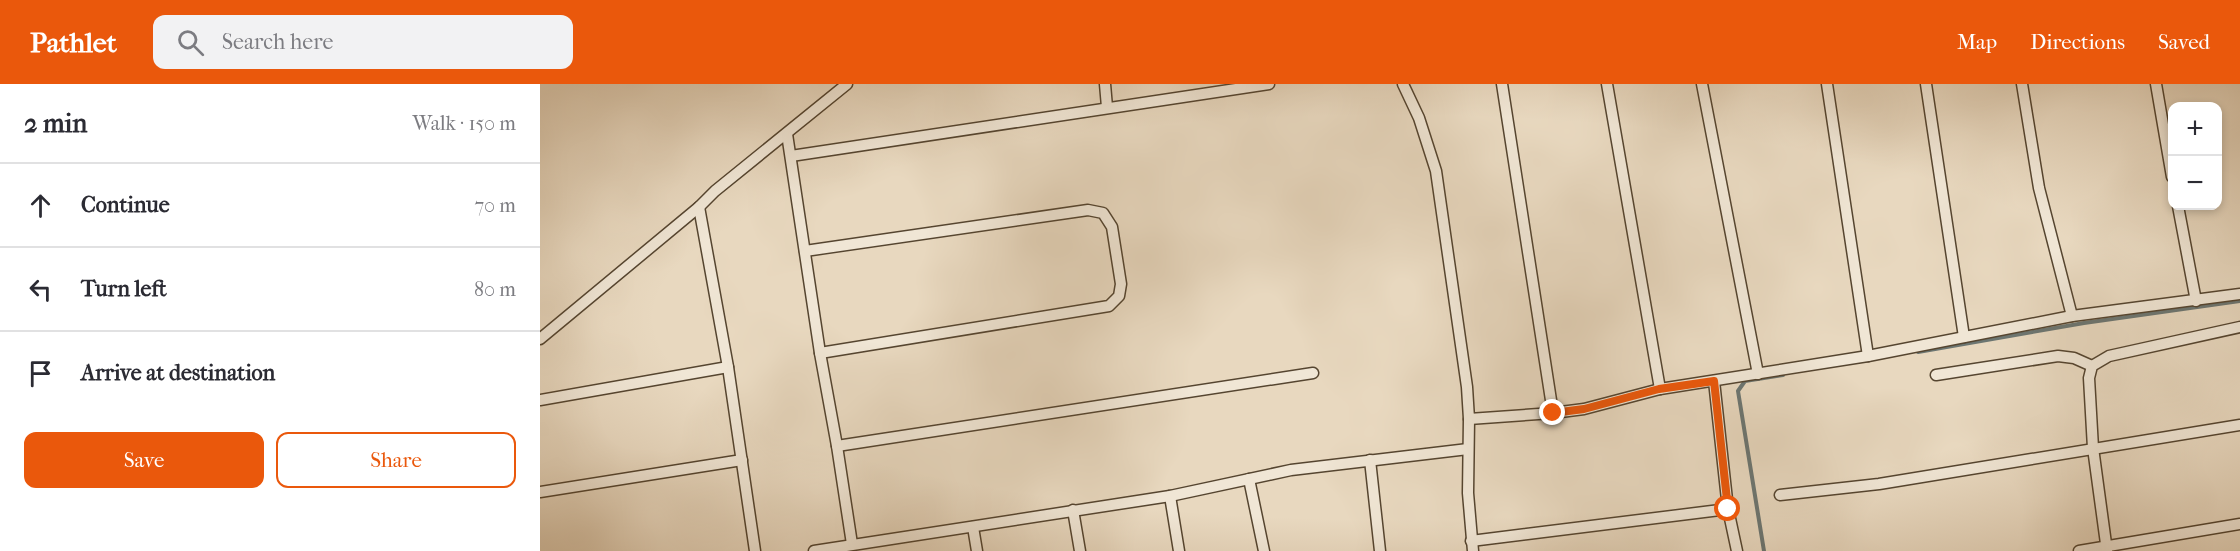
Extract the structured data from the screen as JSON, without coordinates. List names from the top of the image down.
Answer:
{
  "page": {
    "header": "Pathlet",
    "search": "Search here",
    "nav": ["Map", "Directions", "Saved"],
    "heading": ["2 min", "Walk · 150 m"],
    "map_buttons": ["+", "−"],
    "list": [
      ["Continue", "70 m"],
      ["Turn left", "80 m"],
      "Arrive at destination"
    ],
    "buttons": ["Save", "Share"]
  }
}
